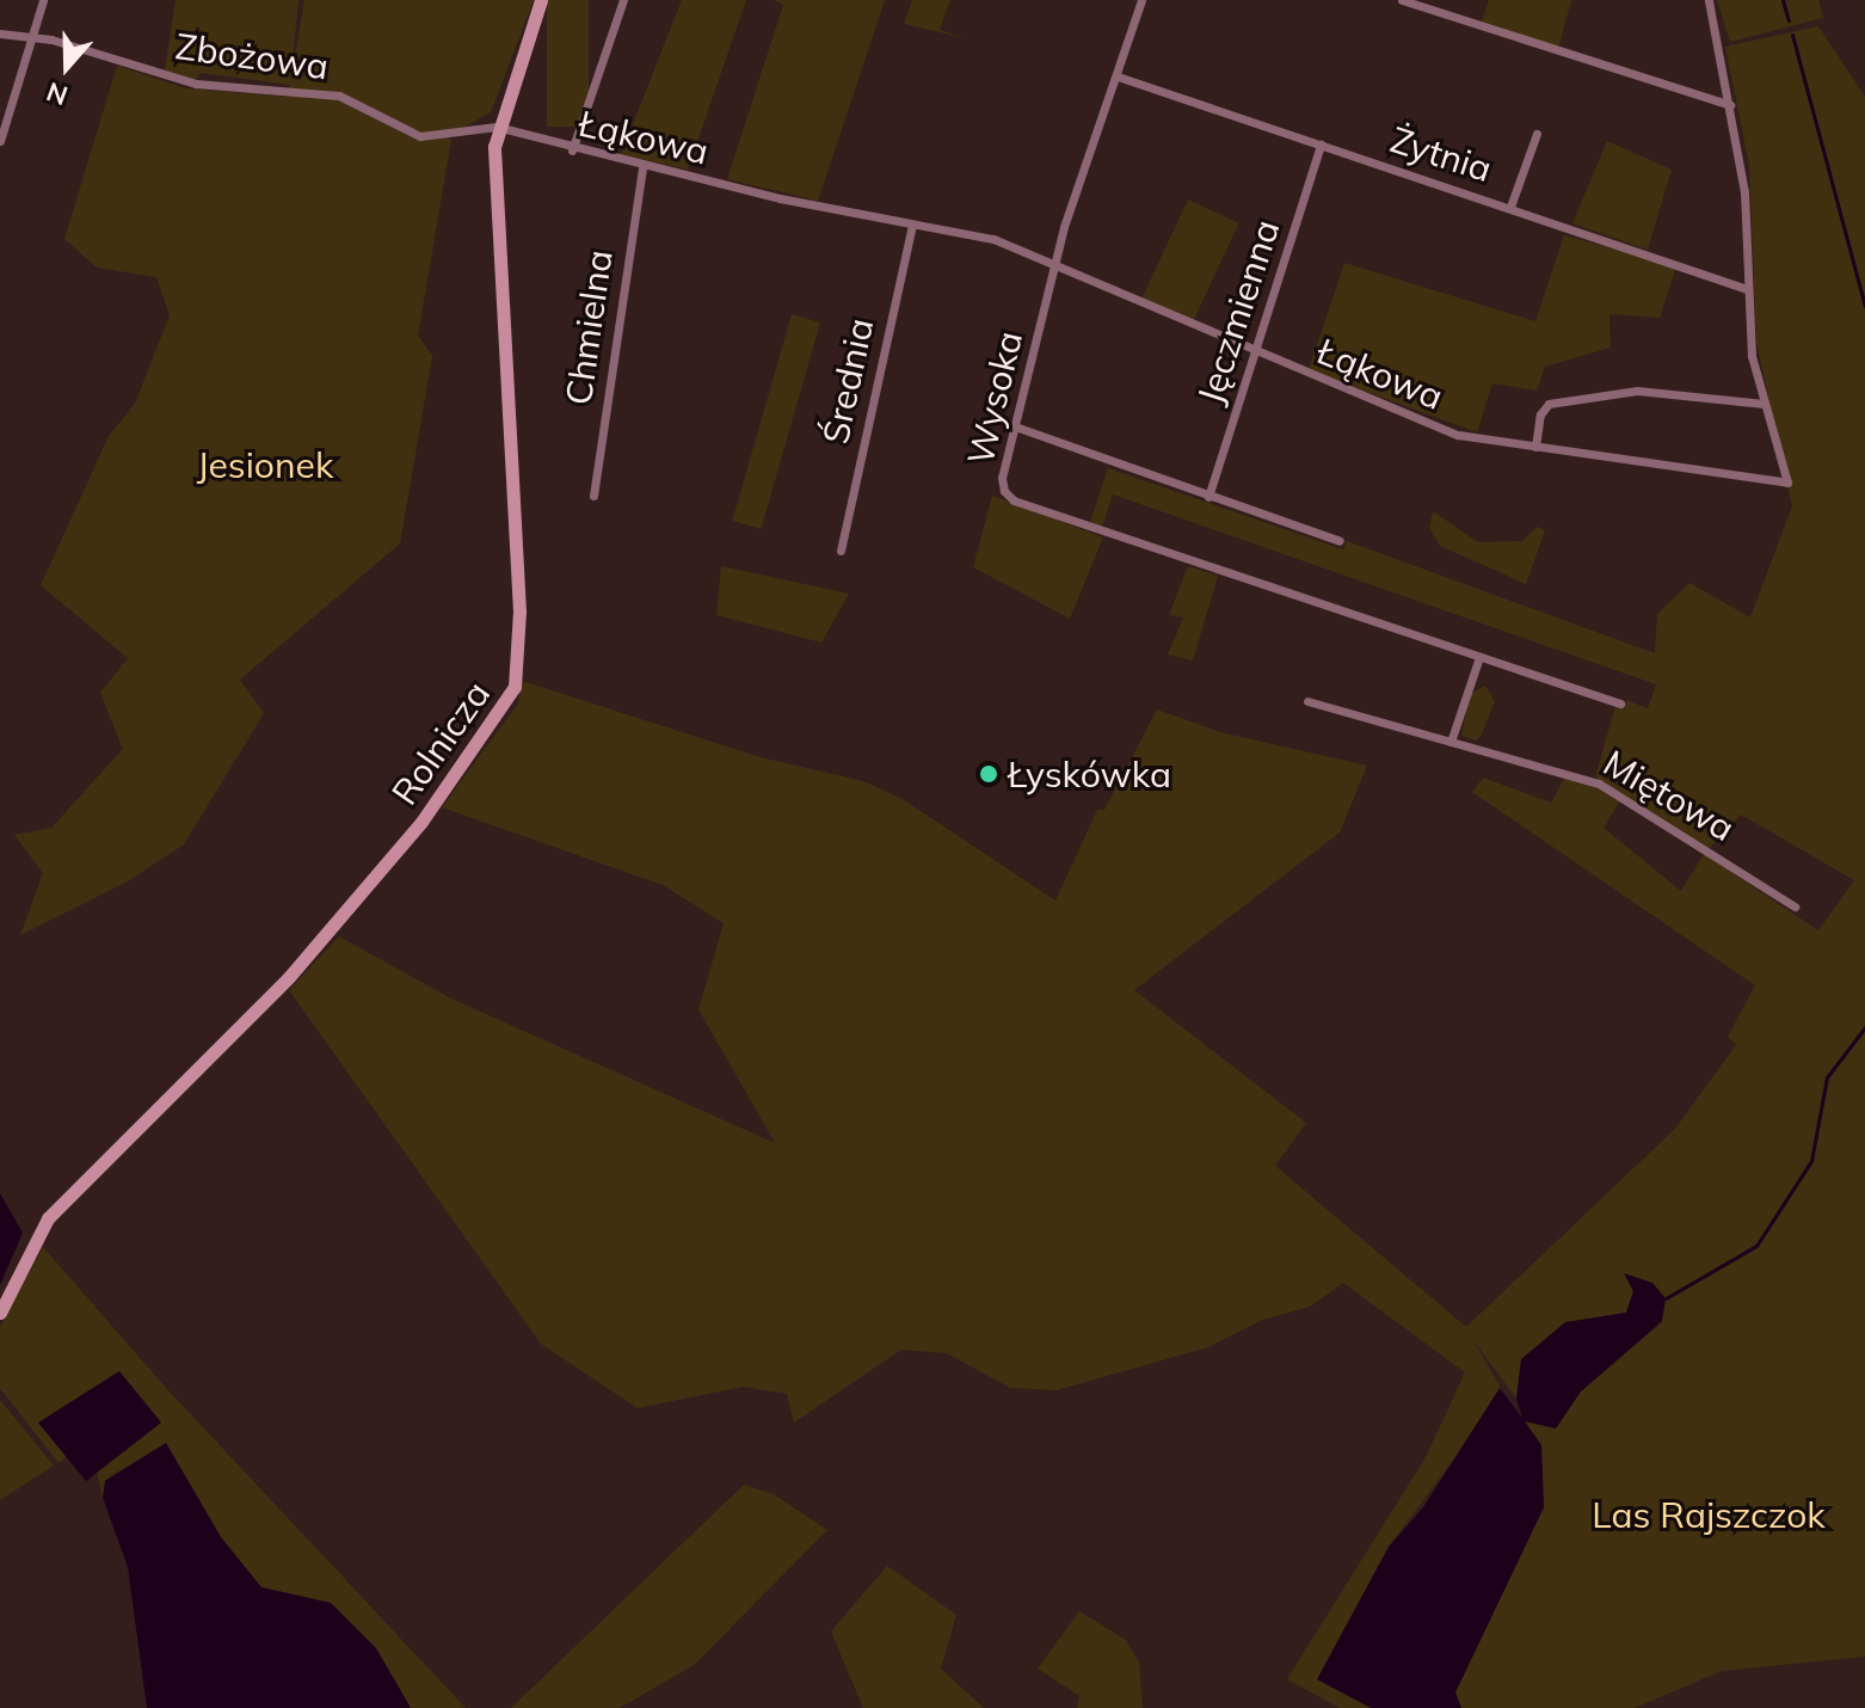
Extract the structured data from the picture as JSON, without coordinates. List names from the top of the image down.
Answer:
{
  "streets": {
    "street": [
      "Zbożowa",
      "Łąkowa",
      "Żytnia",
      "Jęczmienna",
      "Chmielna",
      "Średnia",
      "Wysoka",
      "Rolnicza",
      "Miętowa"
    ]
  },
  "crossings": [
    ["Zbożowa", "Łąkowa"],
    ["Zbożowa", "Rolnicza"],
    ["Łąkowa", "Żytnia"],
    ["Łąkowa", "Jęczmienna"],
    ["Łąkowa", "Chmielna"],
    ["Łąkowa", "Średnia"],
    ["Łąkowa", "Wysoka"],
    ["Łąkowa", "Rolnicza"],
    ["Żytnia", "Jęczmienna"],
    ["Żytnia", "Wysoka"]
  ],
  "parks": ["Jesionek", "Las Rajszczok"],
  "places": ["Łyskówka"],
  "north": "bottom"
}
